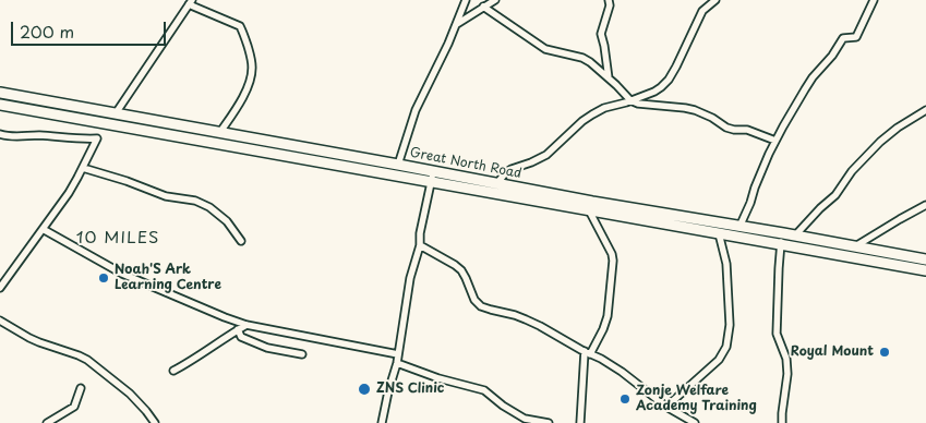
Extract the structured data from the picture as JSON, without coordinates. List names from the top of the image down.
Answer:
{
  "streets": {
    "highway": ["Great North Road"]
  },
  "districts": ["10 MILES"],
  "places": [
    "Noah'S Ark Learning Centre",
    "Royal Mount",
    "ZNS Clinic",
    "Zonje Welfare Academy Training"
  ],
  "scale_bar": "200 m"
}
